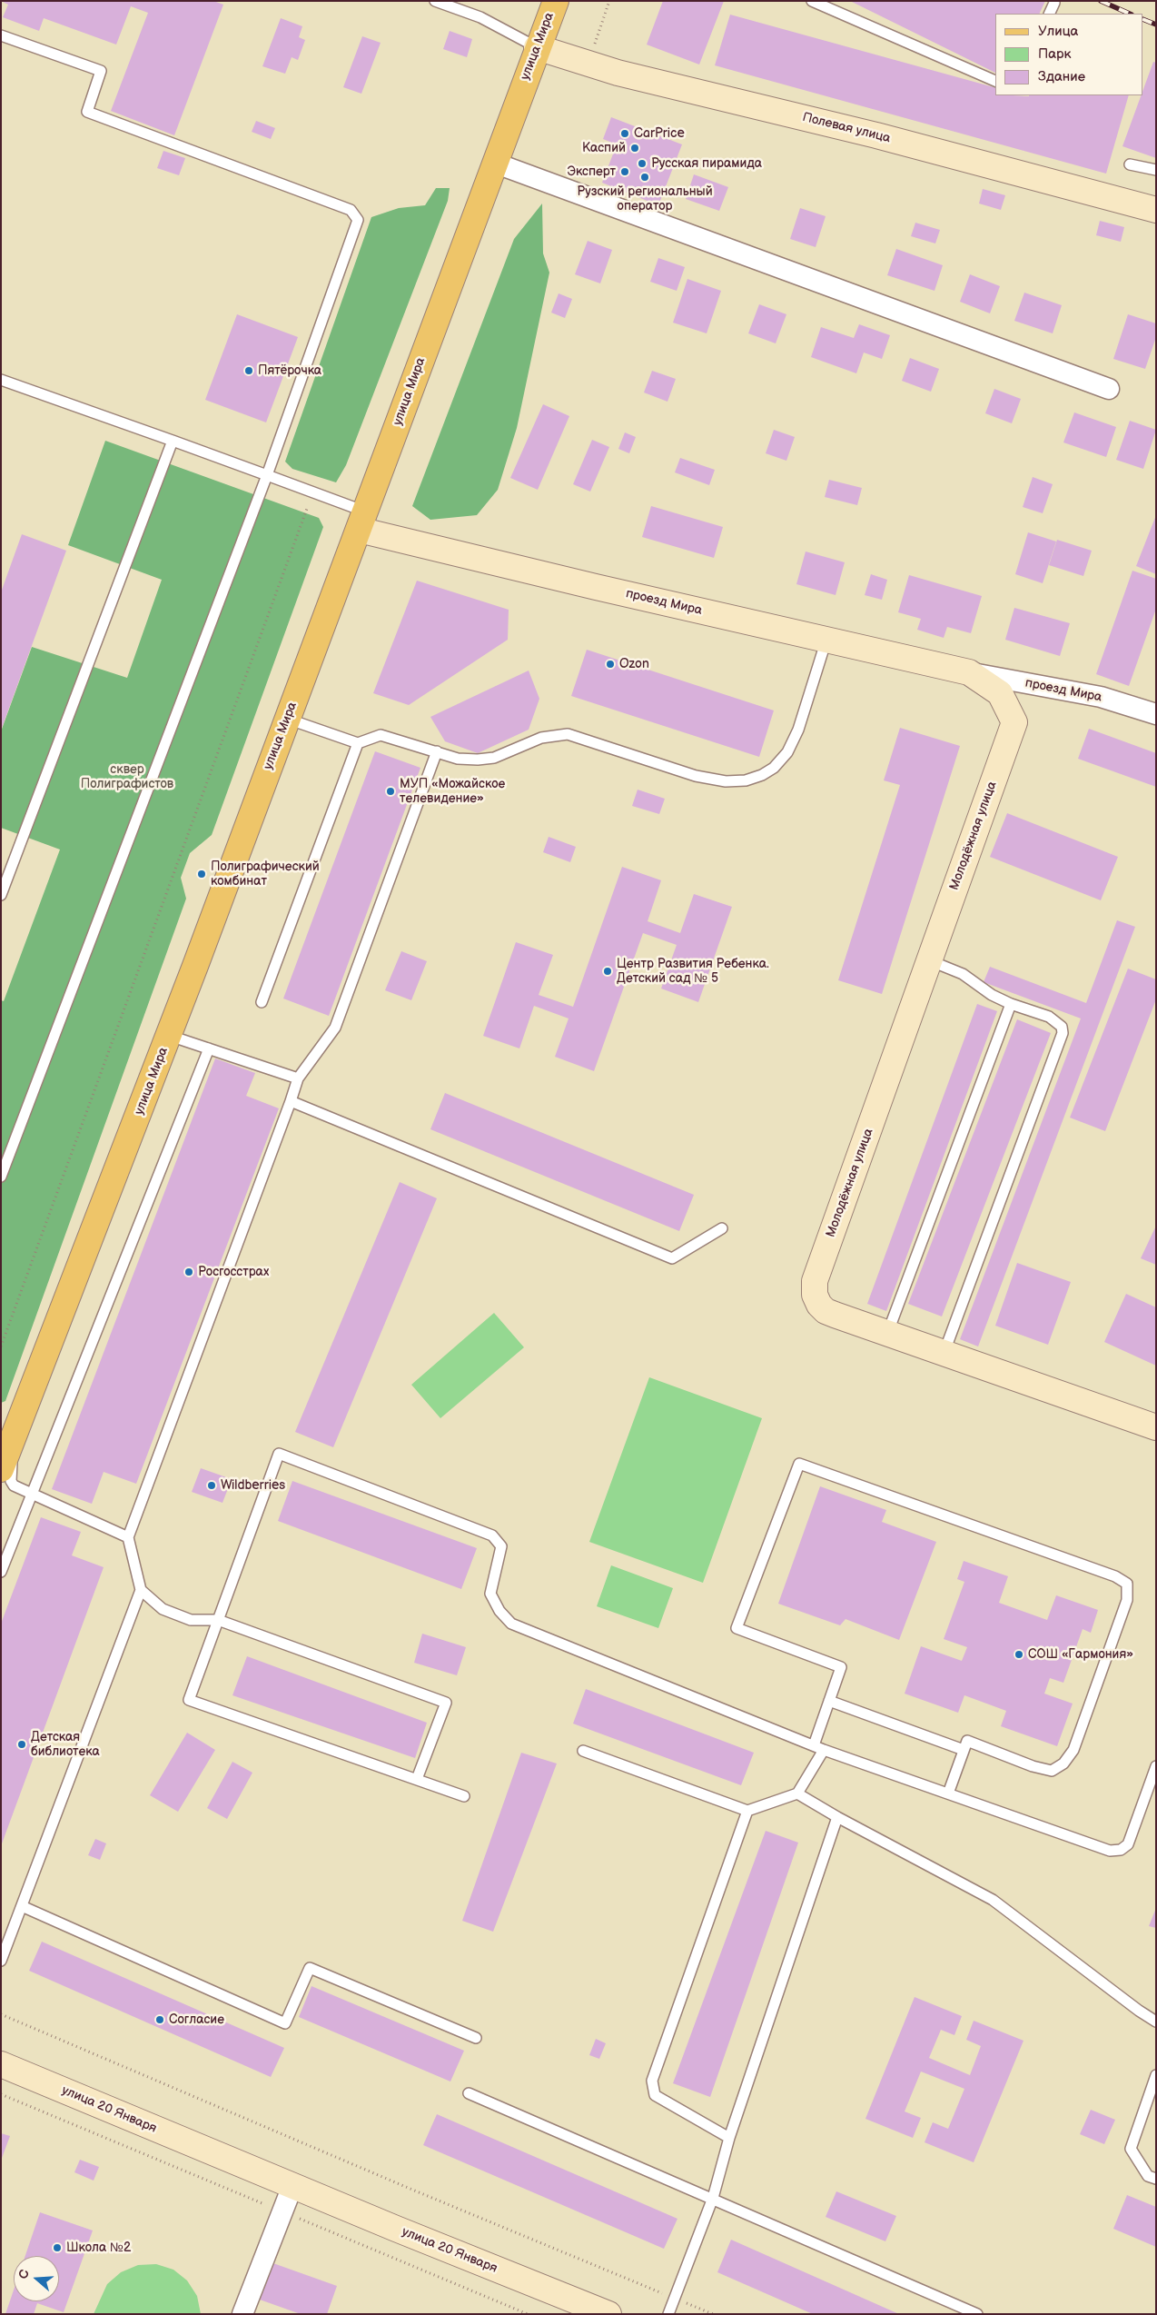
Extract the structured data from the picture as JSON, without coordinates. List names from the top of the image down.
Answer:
{
  "streets": {
    "main road": ["улица Мира"],
    "street": [
      "Полевая улица",
      "проезд Мира",
      "Молодёжная улица",
      "улица 20 Января"
    ]
  },
  "crossings": [
    ["улица Мира", "Полевая улица"],
    ["улица Мира", "проезд Мира"],
    ["проезд Мира", "Молодёжная улица"]
  ],
  "parks": ["сквер Полиграфистов"],
  "places": [
    "CarPrice",
    "Каспий",
    "Русская пирамида",
    "Эксперт",
    "Рузский региональный оператор",
    "Пятёрочка",
    "Ozon",
    "МУП «Можайское телевидение»",
    "Полиграфический комбинат",
    "Центр Развития Ребенка. Детский сад № 5",
    "Росгосстрах",
    "Wildberries",
    "СОШ «Гармония»",
    "Детская библиотека",
    "Согласие",
    "Школа №2"
  ],
  "legend": ["Улица", "Парк", "Здание"],
  "north": "left"
}
